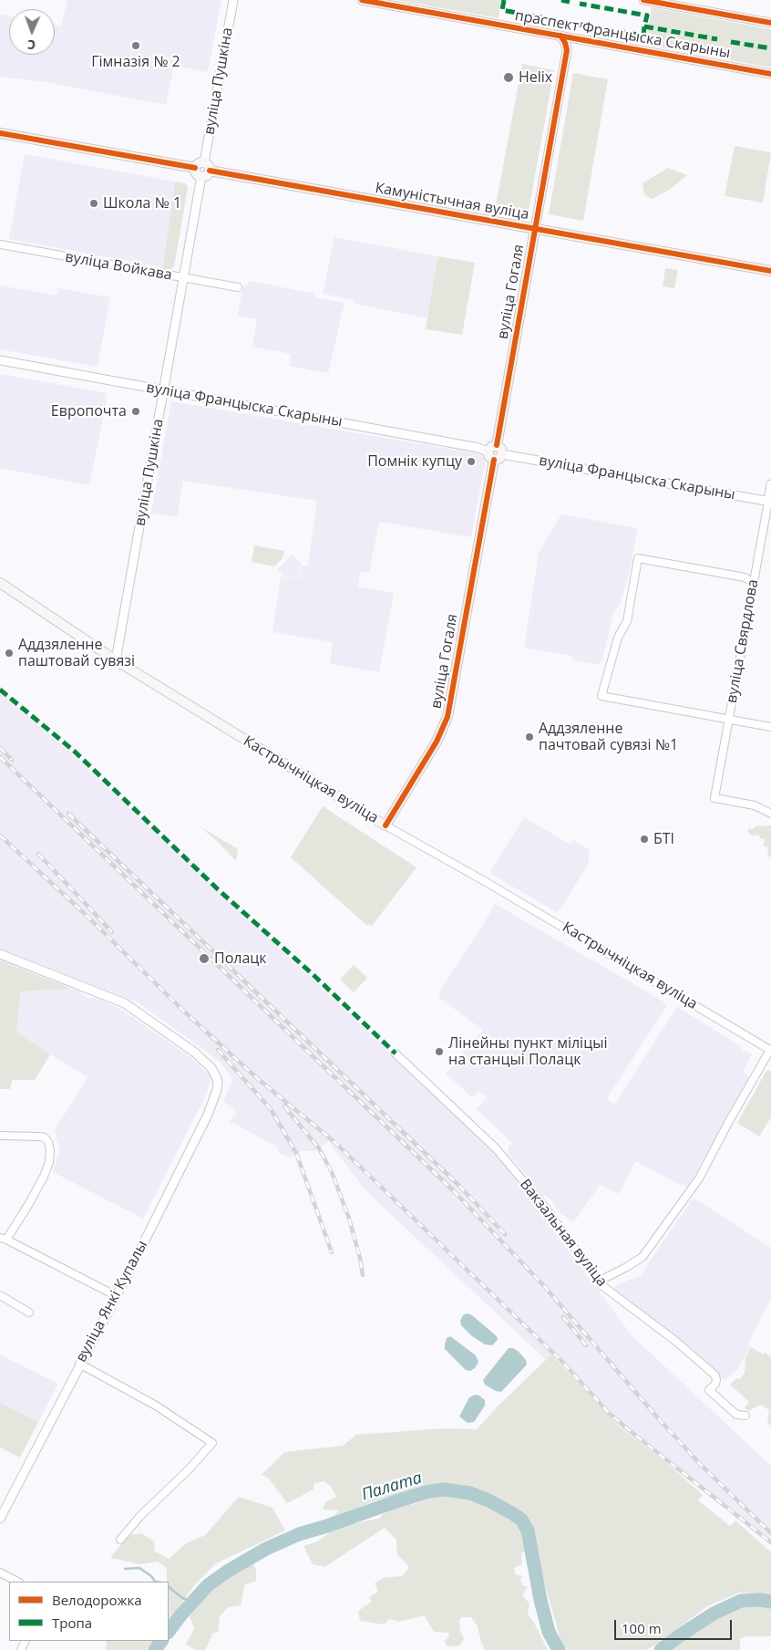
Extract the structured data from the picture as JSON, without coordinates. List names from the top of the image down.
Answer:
{
  "streets": {
    "main road": ["Камуністычная вуліца", "вуліца Гогаля", "Кастрычніцкая вуліца"],
    "street": [
      "праспект Францыска Скарыны",
      "вуліца Пушкіна",
      "вуліца Войкава",
      "вуліца Францыска Скарыны",
      "вуліца Свярдлова",
      "Вакзальная вуліца",
      "вуліца Янкі Купалы"
    ]
  },
  "crossings": [
    ["праспект Францыска Скарыны", "вуліца Гогаля"],
    ["вуліца Пушкіна", "Камуністычная вуліца"],
    ["вуліца Пушкіна", "вуліца Войкава"],
    ["вуліца Пушкіна", "вуліца Францыска Скарыны"],
    ["вуліца Пушкіна", "Кастрычніцкая вуліца"],
    ["Камуністычная вуліца", "вуліца Гогаля"],
    ["вуліца Гогаля", "вуліца Францыска Скарыны"],
    ["вуліца Гогаля", "Кастрычніцкая вуліца"],
    ["вуліца Францыска Скарыны", "вуліца Свярдлова"]
  ],
  "water": ["Палата"],
  "places": [
    "Гімназія № 2",
    "Helix",
    "Школа № 1",
    "Европочта",
    "Помнік купцу",
    "Аддзяленне паштовай сувязі",
    "Аддзяленне пачтовай сувязі №1",
    "БТІ",
    "Полацк",
    "Лінейны пункт міліцыі на станцыі Полацк"
  ],
  "legend": ["Велодорожка", "Тропа"],
  "scale_bar": "100 m",
  "north": "bottom"
}
